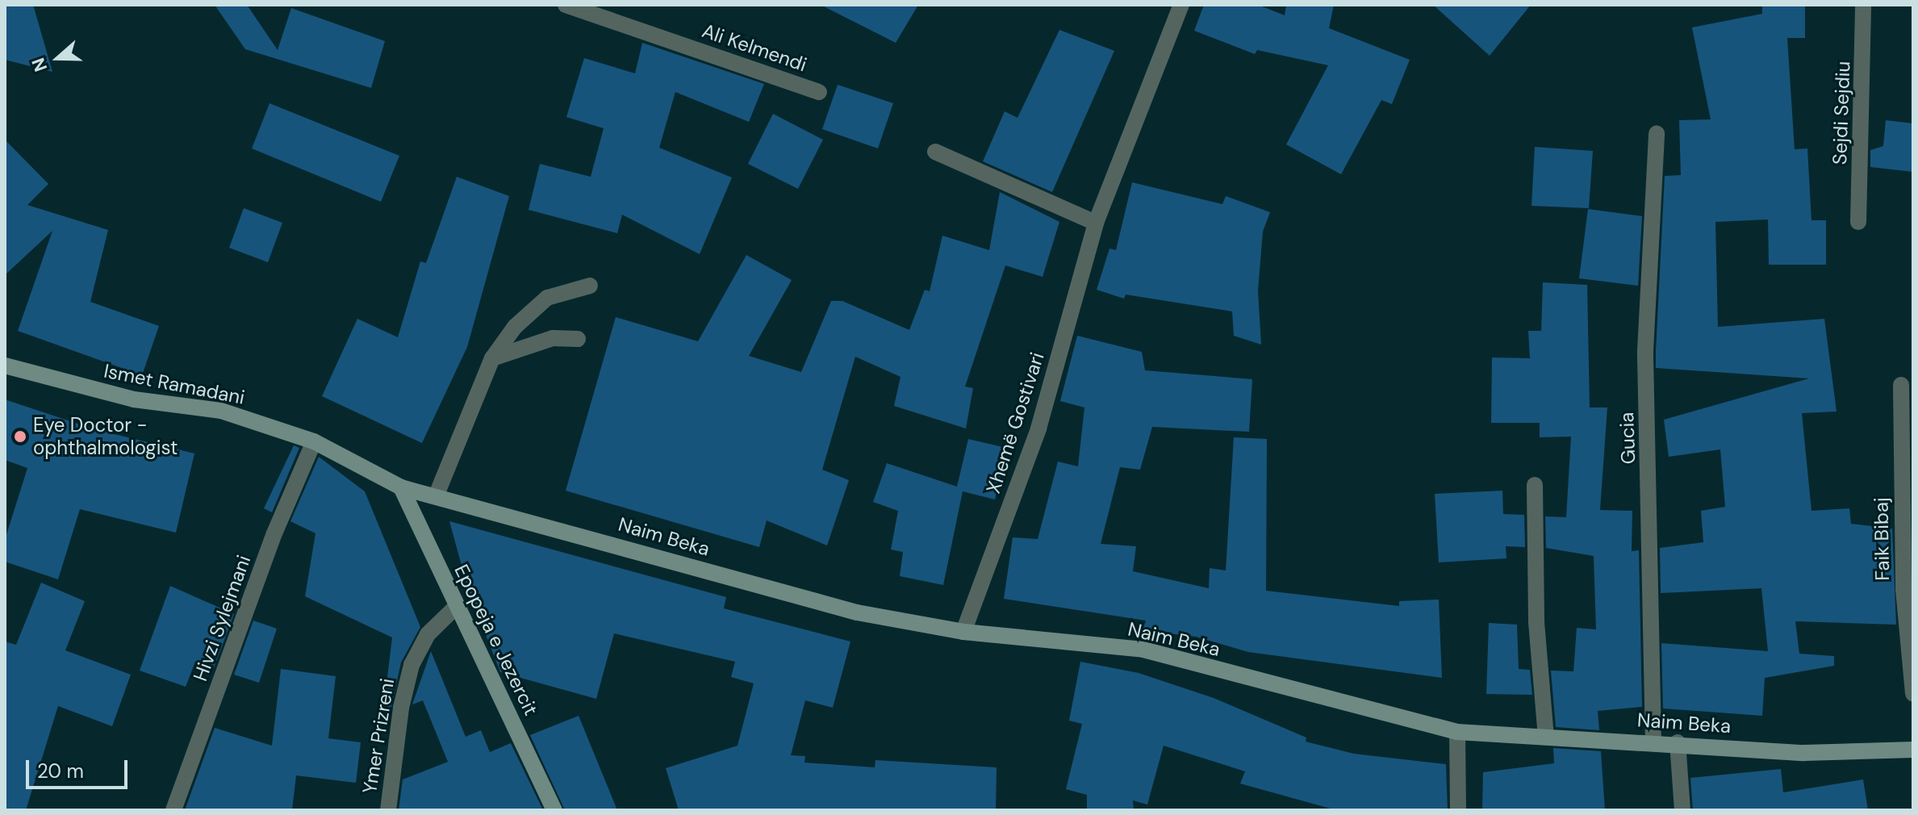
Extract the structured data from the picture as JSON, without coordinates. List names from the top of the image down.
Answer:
{
  "streets": {
    "street": [
      "Ali Kelmendi",
      "Sejdi Sejdiu",
      "Ismet Ramadani",
      "Xhemë Gostivari",
      "Gucia",
      "Naim Beka",
      "Faik Bibaj",
      "Hivzi Sylejmani",
      "Epopeja e Jezercit",
      "Ymer Prizreni"
    ]
  },
  "crossings": [
    ["Ismet Ramadani", "Naim Beka"],
    ["Ismet Ramadani", "Hivzi Sylejmani"],
    ["Ismet Ramadani", "Epopeja e Jezercit"],
    ["Xhemë Gostivari", "Naim Beka"],
    ["Gucia", "Naim Beka"],
    ["Naim Beka", "Epopeja e Jezercit"],
    ["Epopeja e Jezercit", "Ymer Prizreni"]
  ],
  "places": ["Eye Doctor - ophthalmologist"],
  "scale_bar": "20 m",
  "north": "left"
}
